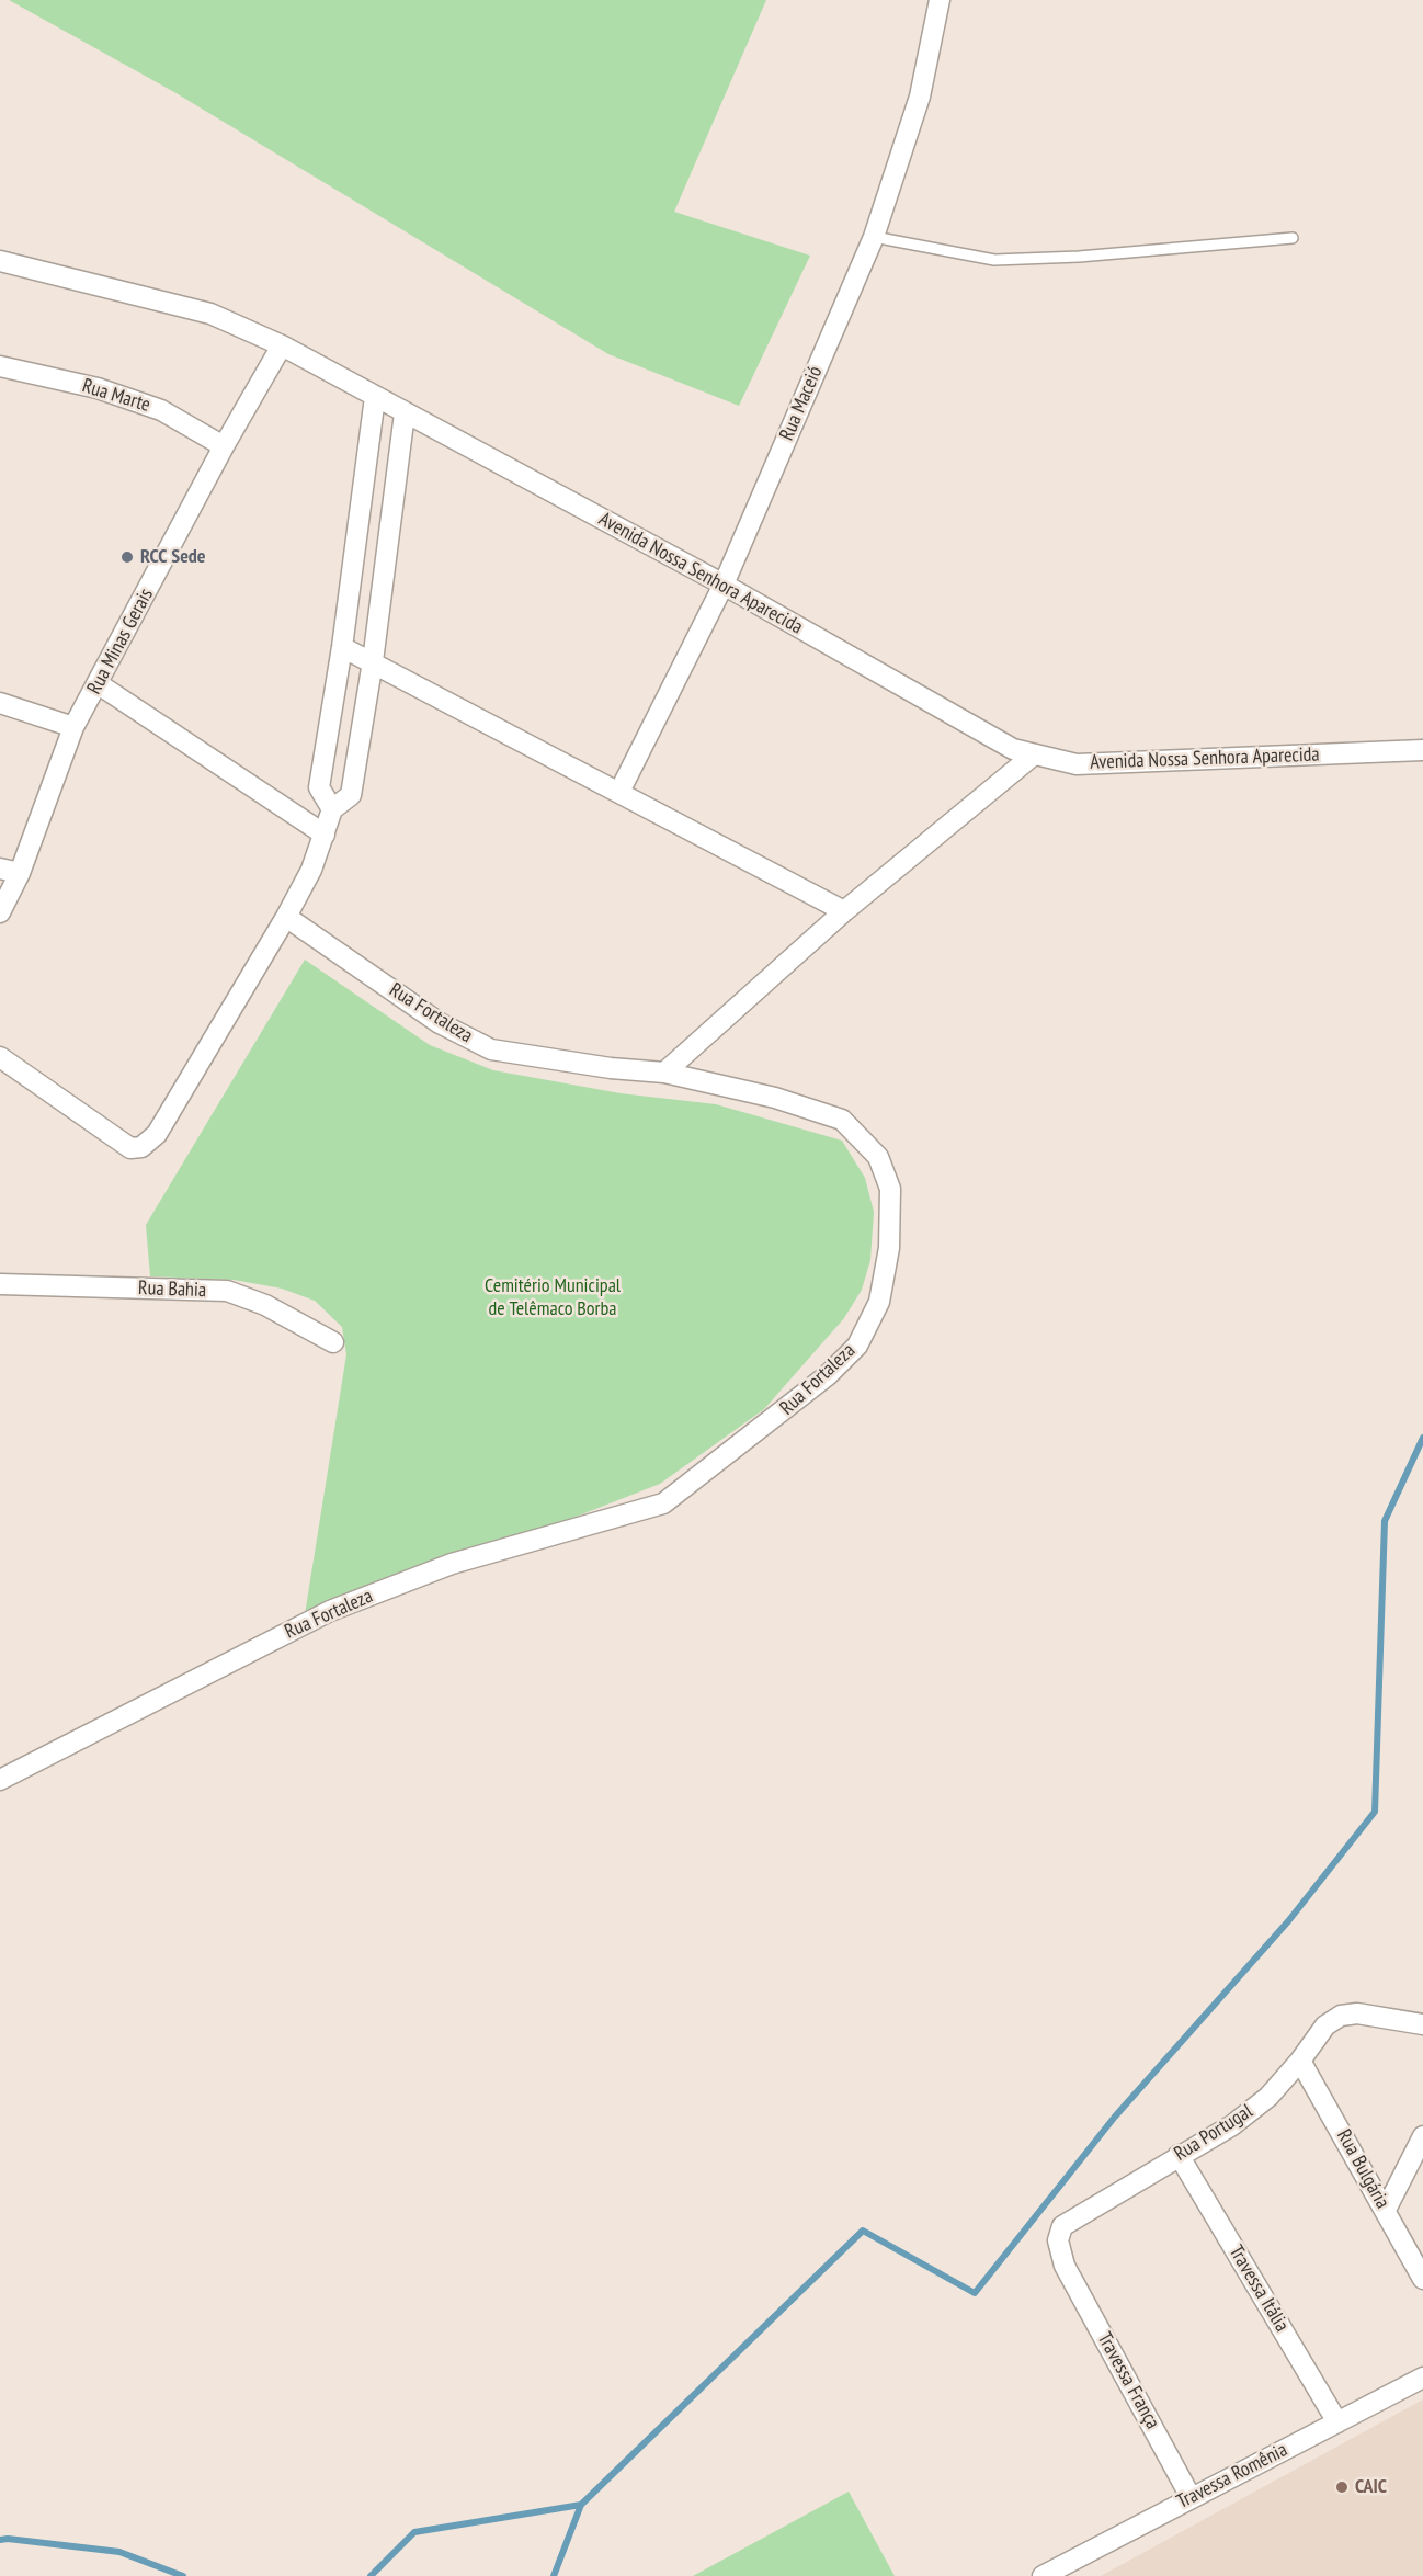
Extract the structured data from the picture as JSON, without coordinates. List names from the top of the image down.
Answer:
{
  "streets": {
    "street": [
      "Rua Marte",
      "Rua Maceió",
      "Avenida Nossa Senhora Aparecida",
      "Rua Minas Gerais",
      "Rua Fortaleza",
      "Rua Bahia",
      "Rua Portugal",
      "Rua Bulgária",
      "Travessa Itália",
      "Travessa França",
      "Travessa Romênia"
    ]
  },
  "crossings": [
    ["Rua Marte", "Rua Minas Gerais"],
    ["Rua Maceió", "Avenida Nossa Senhora Aparecida"],
    ["Avenida Nossa Senhora Aparecida", "Rua Minas Gerais"],
    ["Rua Portugal", "Rua Bulgária"],
    ["Rua Portugal", "Travessa Itália"],
    ["Rua Portugal", "Travessa França"],
    ["Travessa Itália", "Travessa Romênia"],
    ["Travessa França", "Travessa Romênia"]
  ],
  "parks": ["Cemitério Municipal de Telêmaco Borba"],
  "places": ["RCC Sede", "CAIC"]
}
